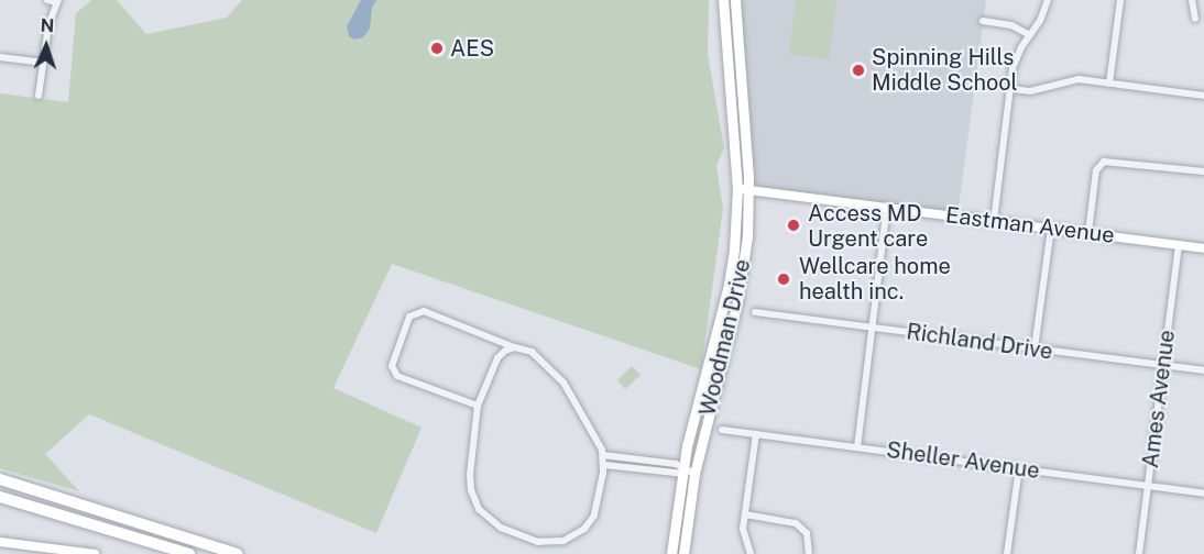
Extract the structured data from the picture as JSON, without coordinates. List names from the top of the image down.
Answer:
{
  "streets": {
    "main road": ["Woodman Drive"],
    "street": [
      "Eastman Avenue",
      "Richland Drive",
      "Ames Avenue",
      "Sheller Avenue"
    ]
  },
  "crossings": [
    ["Eastman Avenue", "Woodman Drive"],
    ["Eastman Avenue", "Ames Avenue"],
    ["Richland Drive", "Ames Avenue"],
    ["Ames Avenue", "Sheller Avenue"]
  ],
  "places": [
    "AES",
    "Spinning Hills Middle School",
    "Access MD Urgent care",
    "Wellcare home health inc."
  ],
  "north": "top"
}
